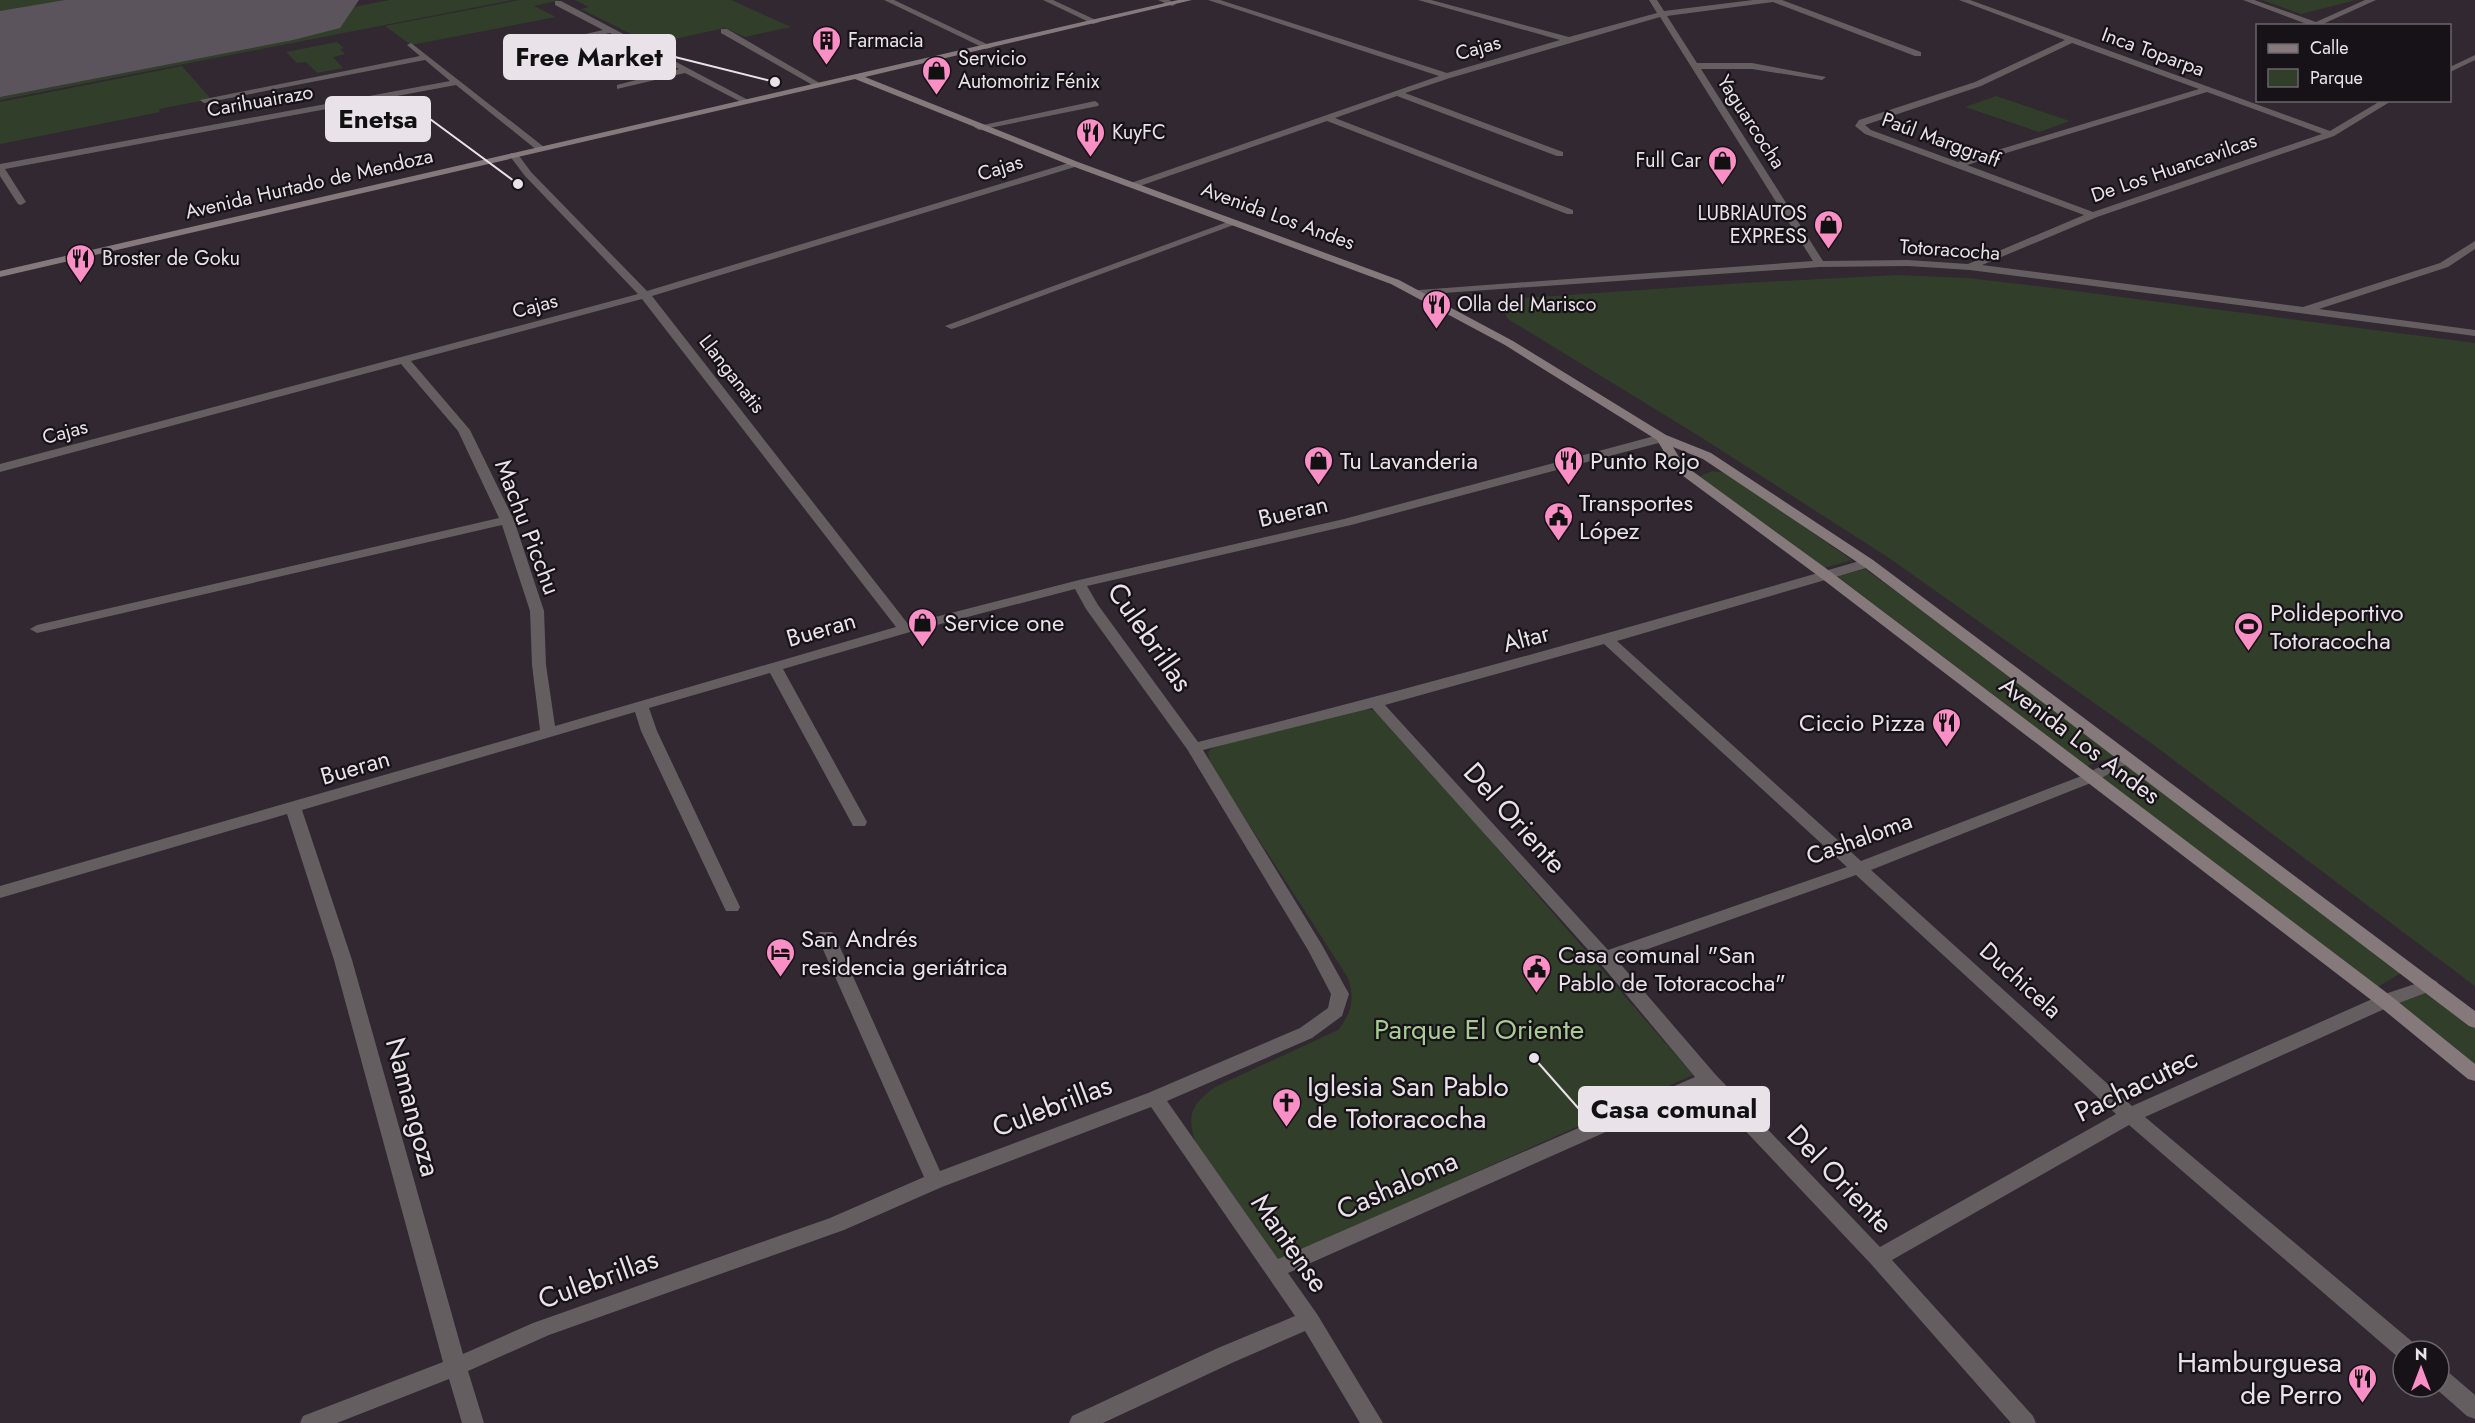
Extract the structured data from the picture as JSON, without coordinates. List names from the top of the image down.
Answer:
{
  "streets": {
    "main road": ["Avenida Hurtado de Mendoza", "Avenida Los Andes"],
    "street": [
      "Cajas",
      "Inca Toparpa",
      "Carihuairazo",
      "Yaguarcocha",
      "Paúl Marggraff",
      "De Los Huancavilcas",
      "Totoracocha",
      "Llanganatis",
      "Bueran",
      "Machu Picchu",
      "Culebrillas",
      "Altar",
      "Del Oriente",
      "Cashaloma",
      "Duchicela",
      "Pachacutec",
      "Namangoza",
      "Mantense"
    ]
  },
  "crossings": [
    ["Cajas", "Yaguarcocha"],
    ["Cajas", "Avenida Los Andes"],
    ["Cajas", "Llanganatis"],
    ["Cajas", "Machu Picchu"],
    ["Inca Toparpa", "Paúl Marggraff"],
    ["Inca Toparpa", "De Los Huancavilcas"],
    ["Yaguarcocha", "Totoracocha"],
    ["Paúl Marggraff", "De Los Huancavilcas"],
    ["De Los Huancavilcas", "Totoracocha"],
    ["Avenida Hurtado de Mendoza", "Avenida Los Andes"],
    ["Avenida Hurtado de Mendoza", "Llanganatis"],
    ["Avenida Los Andes", "Totoracocha"],
    ["Avenida Los Andes", "Bueran"],
    ["Avenida Los Andes", "Altar"],
    ["Avenida Los Andes", "Cashaloma"],
    ["Avenida Los Andes", "Pachacutec"],
    ["Llanganatis", "Bueran"],
    ["Bueran", "Machu Picchu"],
    ["Bueran", "Culebrillas"],
    ["Bueran", "Namangoza"],
    ["Culebrillas", "Altar"],
    ["Culebrillas", "Namangoza"],
    ["Culebrillas", "Mantense"],
    ["Altar", "Del Oriente"],
    ["Altar", "Duchicela"],
    ["Del Oriente", "Cashaloma"],
    ["Del Oriente", "Pachacutec"],
    ["Cashaloma", "Duchicela"],
    ["Cashaloma", "Mantense"],
    ["Duchicela", "Pachacutec"]
  ],
  "parks": ["Parque El Oriente"],
  "places": {
    "building": ["Farmacia"],
    "other": ["Free Market", "Enetsa", "Casa comunal"],
    "shop": [
      "Servicio Automotriz Fénix",
      "Full Car",
      "LUBRIAUTOS EXPRESS",
      "Tu Lavanderia",
      "Service one"
    ],
    "restaurant": [
      "KuyFC",
      "Broster de Goku",
      "Olla del Marisco",
      "Punto Rojo",
      "Ciccio Pizza",
      "Hamburguesa de Perro"
    ],
    "public building": ["Transportes López", "Casa comunal \"San Pablo de Totoracocha\""],
    "sports": ["Polideportivo Totoracocha"],
    "hotel": ["San Andrés residencia geriátrica"],
    "church": ["Iglesia San Pablo de Totoracocha"]
  },
  "legend": ["Calle", "Parque"],
  "north": "top"
}
